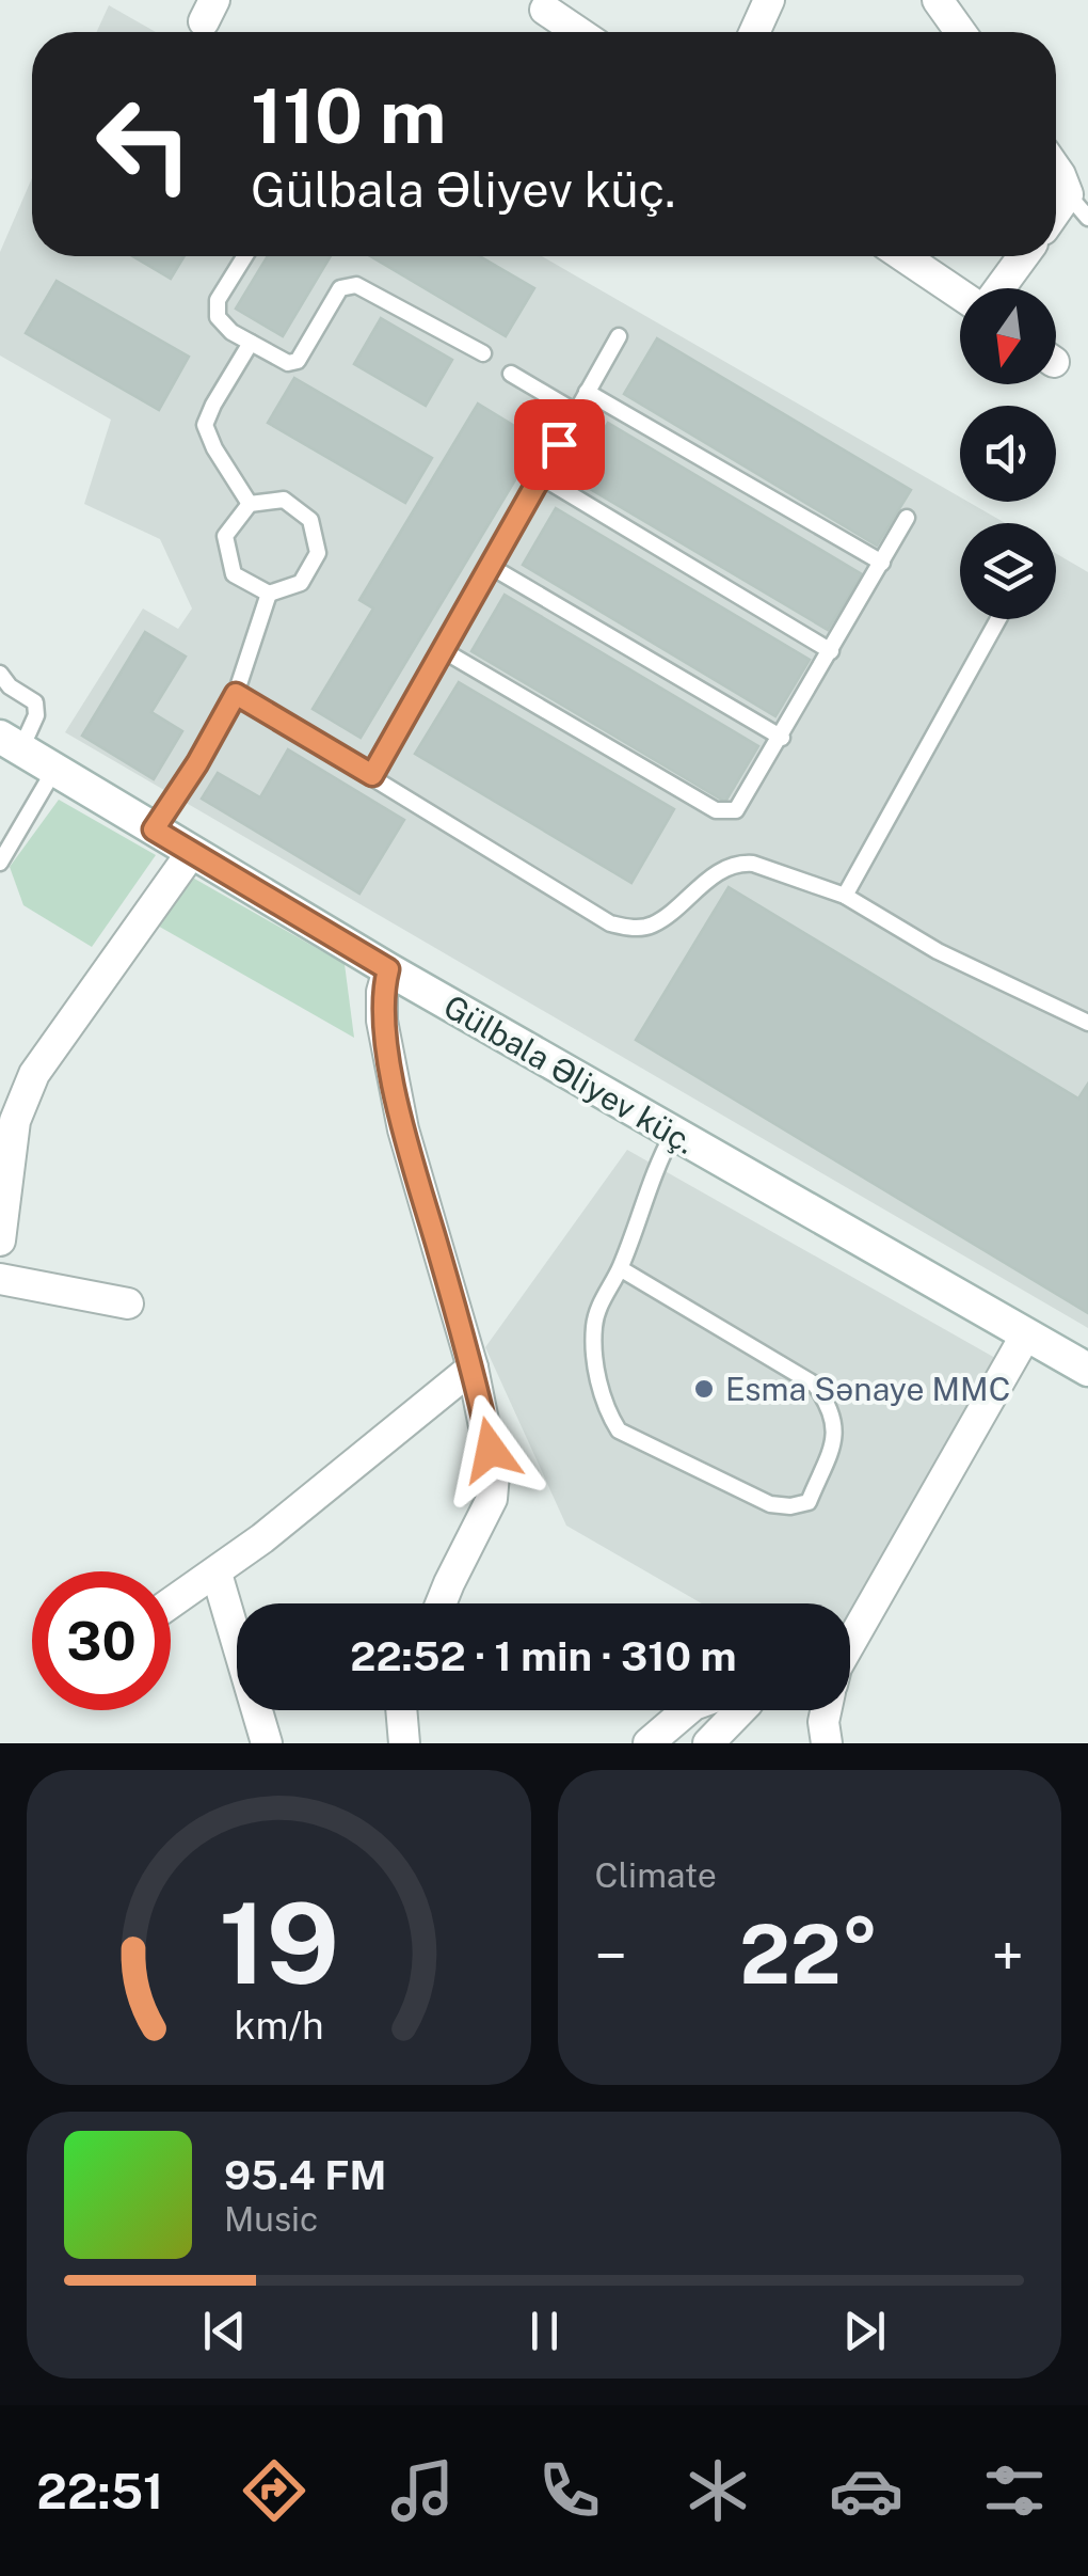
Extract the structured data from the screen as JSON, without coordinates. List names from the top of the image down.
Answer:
{
  "streets": {
    "street": ["Gülbala Əliyev küç."]
  },
  "places": ["Esma Sənaye MMC"],
  "north": "bottom",
  "page": {
    "turn": ["110 m", "Gülbala Əliyev küç."],
    "limit": "30",
    "trip": "22:52 · 1 min · 310 m",
    "tile": "Climate",
    "heat": ["−", "22°", "+"],
    "song": ["95.4 FM", "Music"],
    "tabs": "22:51",
    "gauge": ["19", "km/h"]
  }
}
